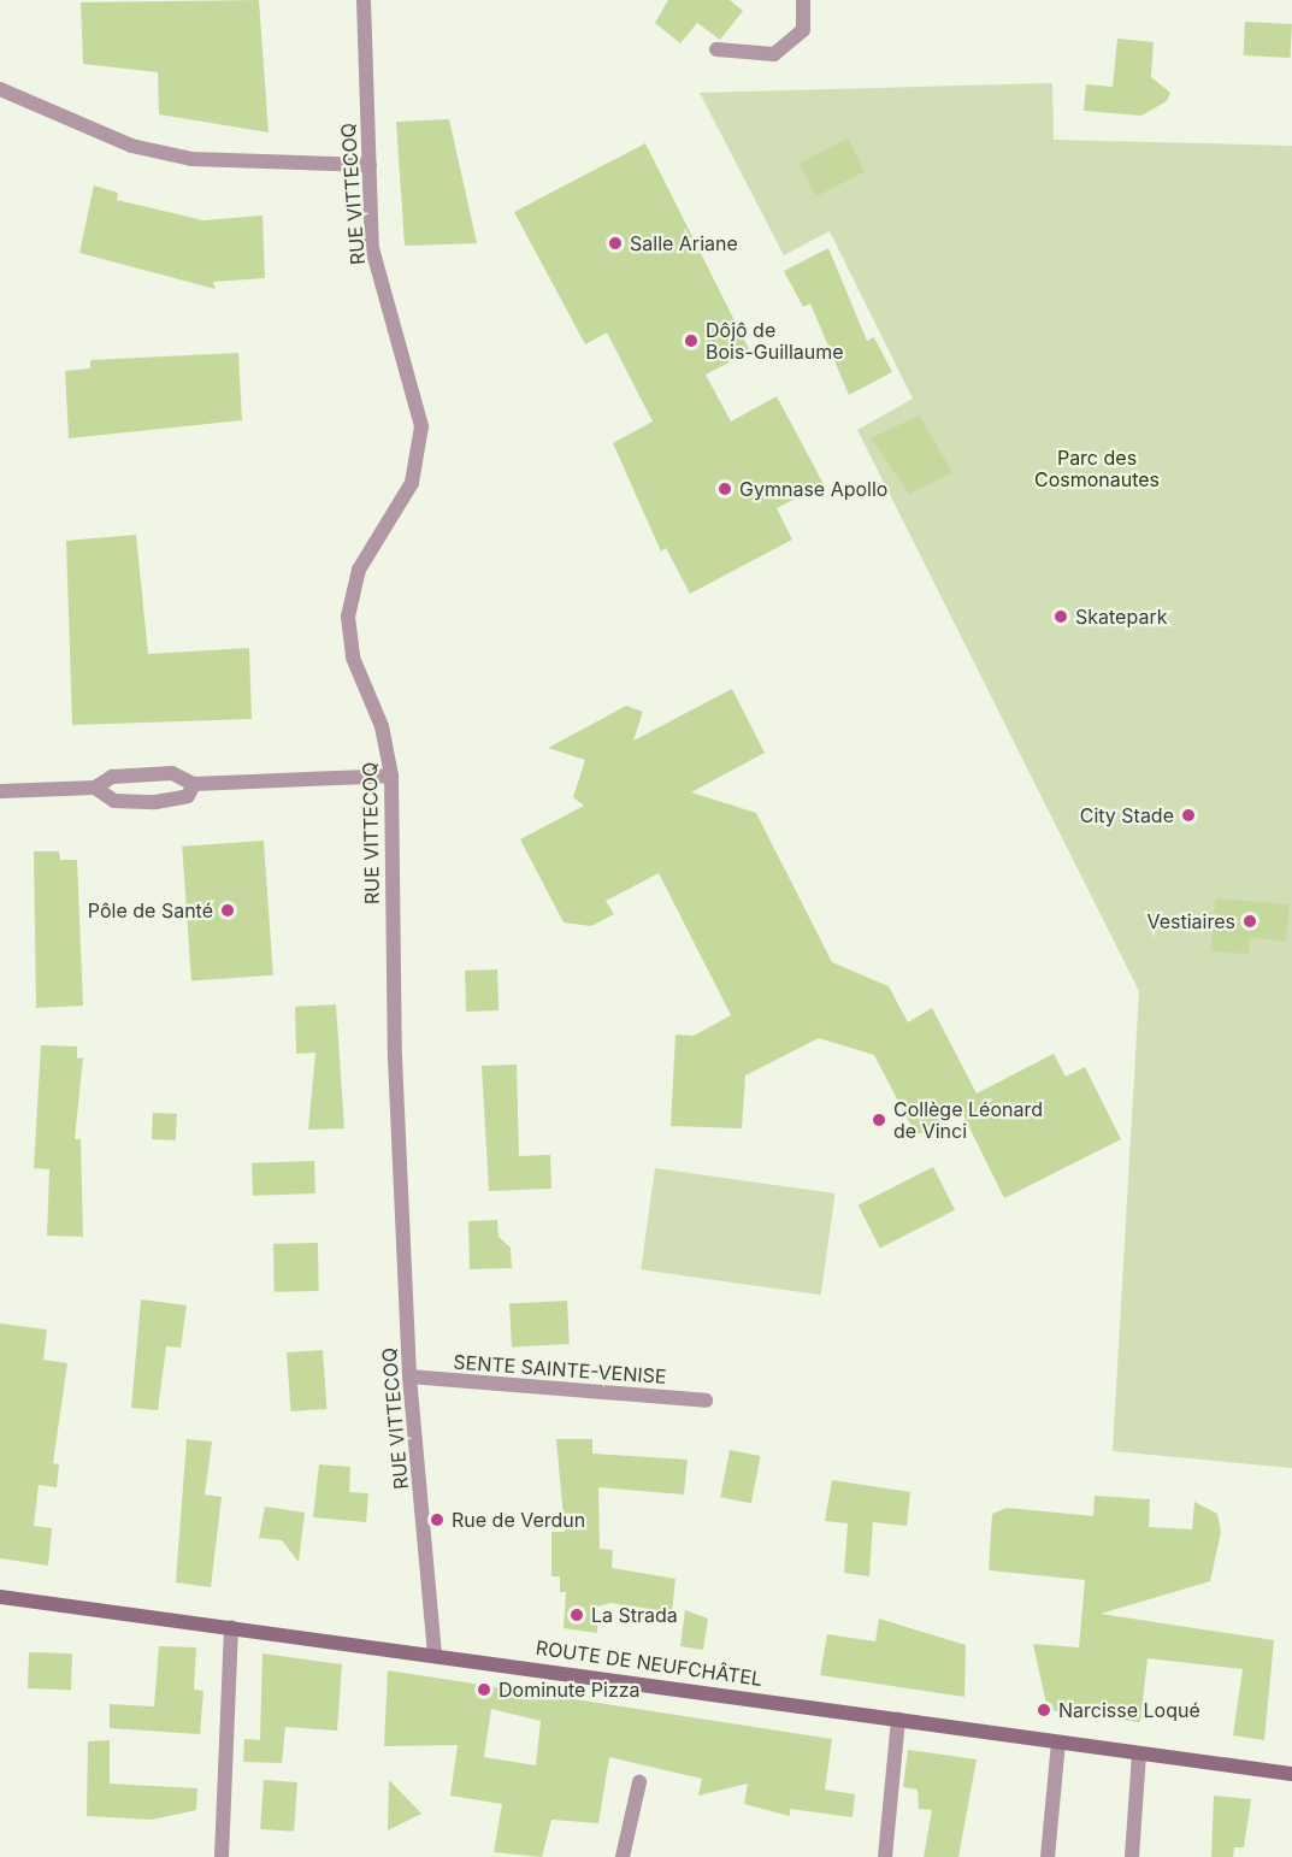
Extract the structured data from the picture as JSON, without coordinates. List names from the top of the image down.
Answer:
{
  "streets": {
    "main road": ["ROUTE DE NEUFCHÂTEL"],
    "street": ["RUE VITTECOQ", "SENTE SAINTE-VENISE"]
  },
  "crossings": [
    ["RUE VITTECOQ", "SENTE SAINTE-VENISE"],
    ["RUE VITTECOQ", "ROUTE DE NEUFCHÂTEL"]
  ],
  "parks": ["Parc des Cosmonautes"],
  "places": [
    "Salle Ariane",
    "Dôjô de Bois-Guillaume",
    "Gymnase Apollo",
    "Skatepark",
    "City Stade",
    "Pôle de Santé",
    "Vestiaires",
    "Collège Léonard de Vinci",
    "Rue de Verdun",
    "La Strada",
    "Dominute Pizza",
    "Narcisse Loqué"
  ]
}
